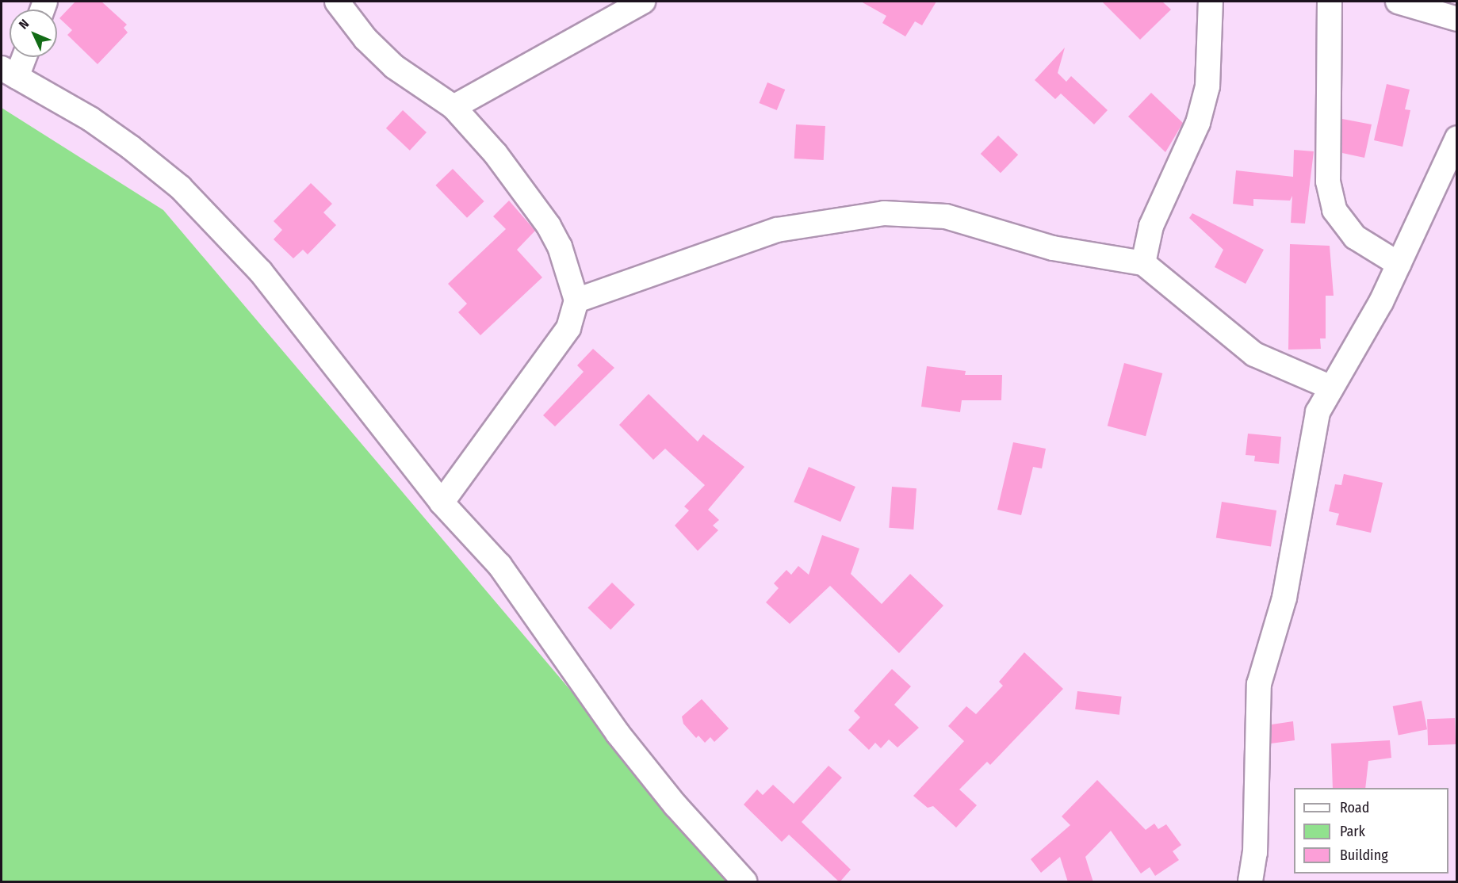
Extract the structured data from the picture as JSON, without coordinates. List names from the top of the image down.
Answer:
{
  "legend": ["Road", "Park", "Building"],
  "north": "top left"
}
